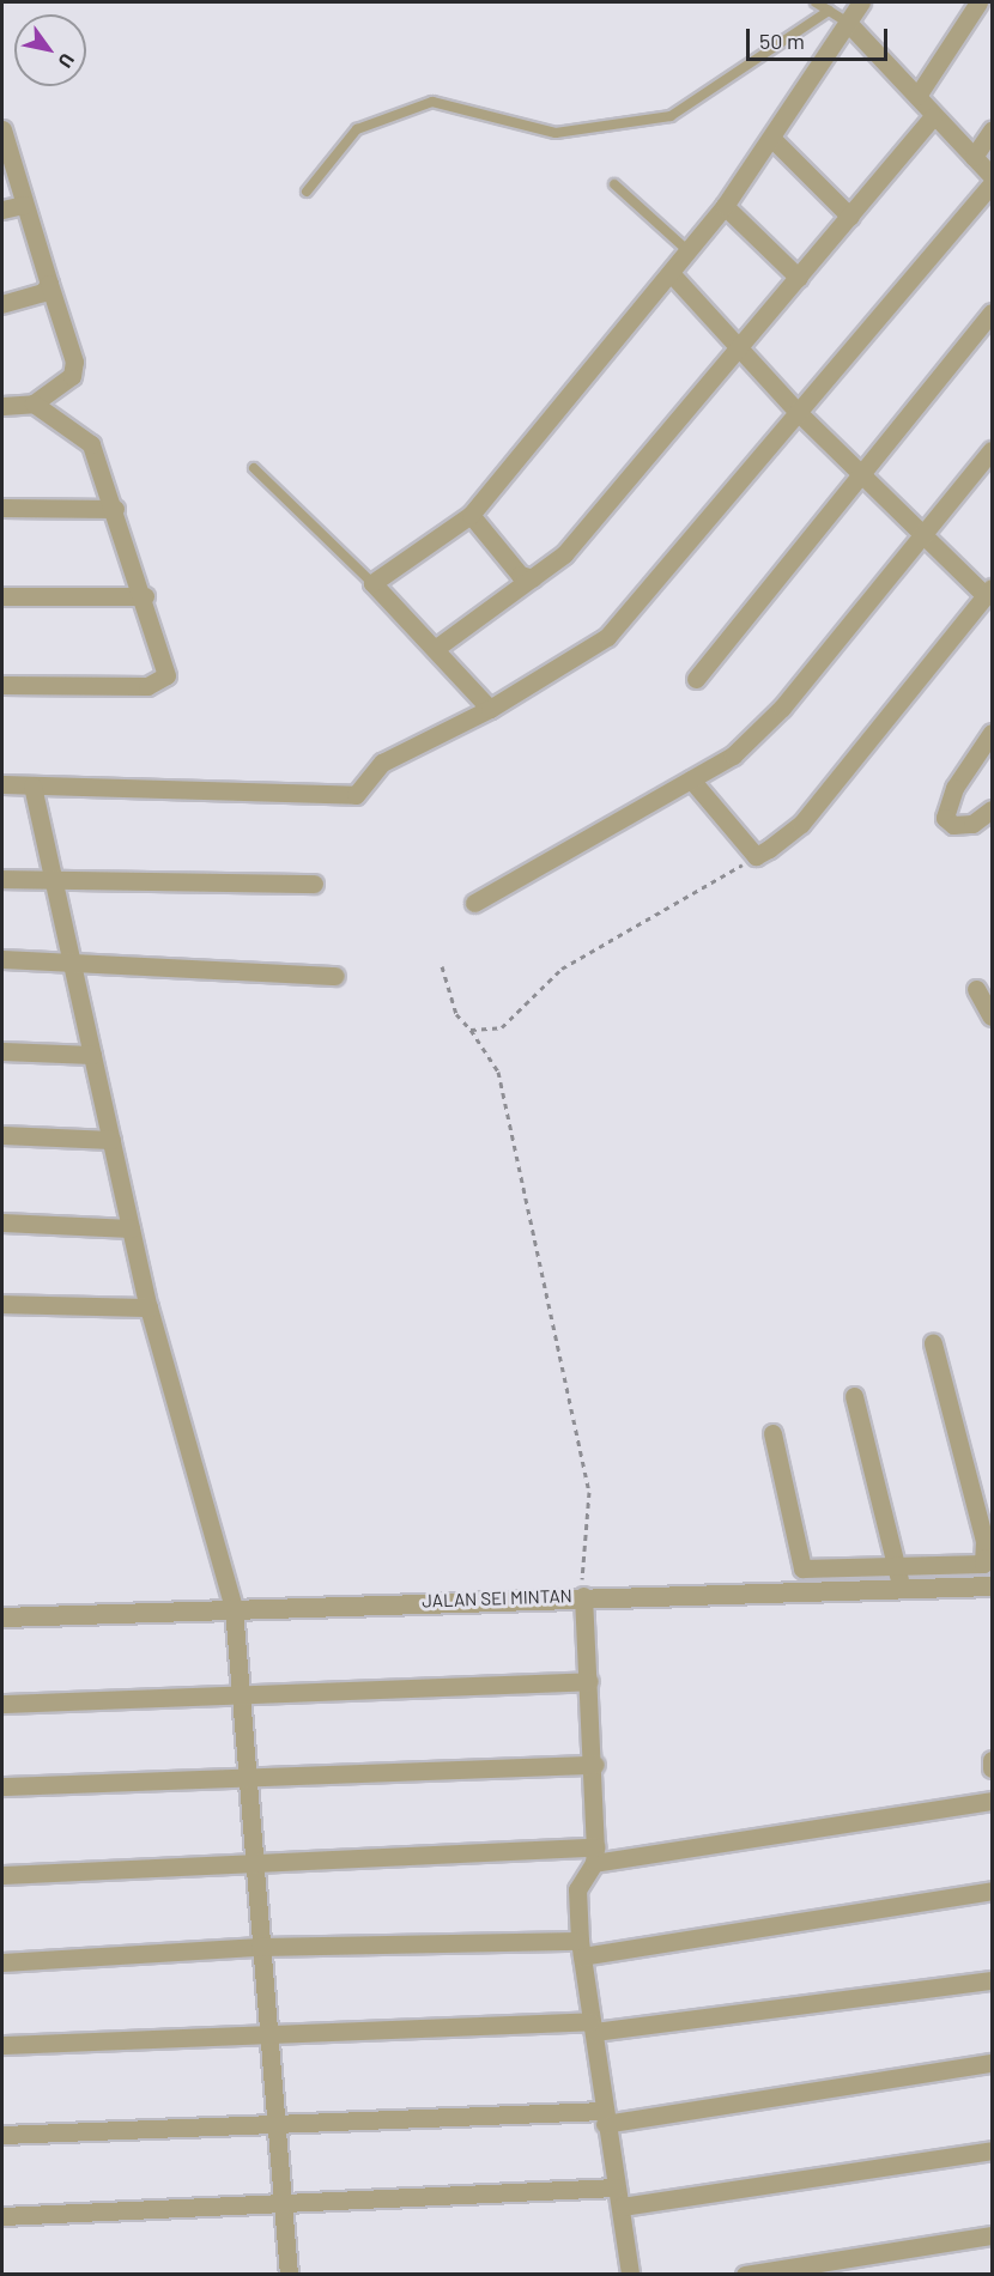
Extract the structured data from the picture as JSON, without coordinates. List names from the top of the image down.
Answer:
{
  "streets": {
    "street": ["JALAN SEI MINTAN"]
  },
  "scale_bar": "50 m",
  "north": "bottom right"
}
